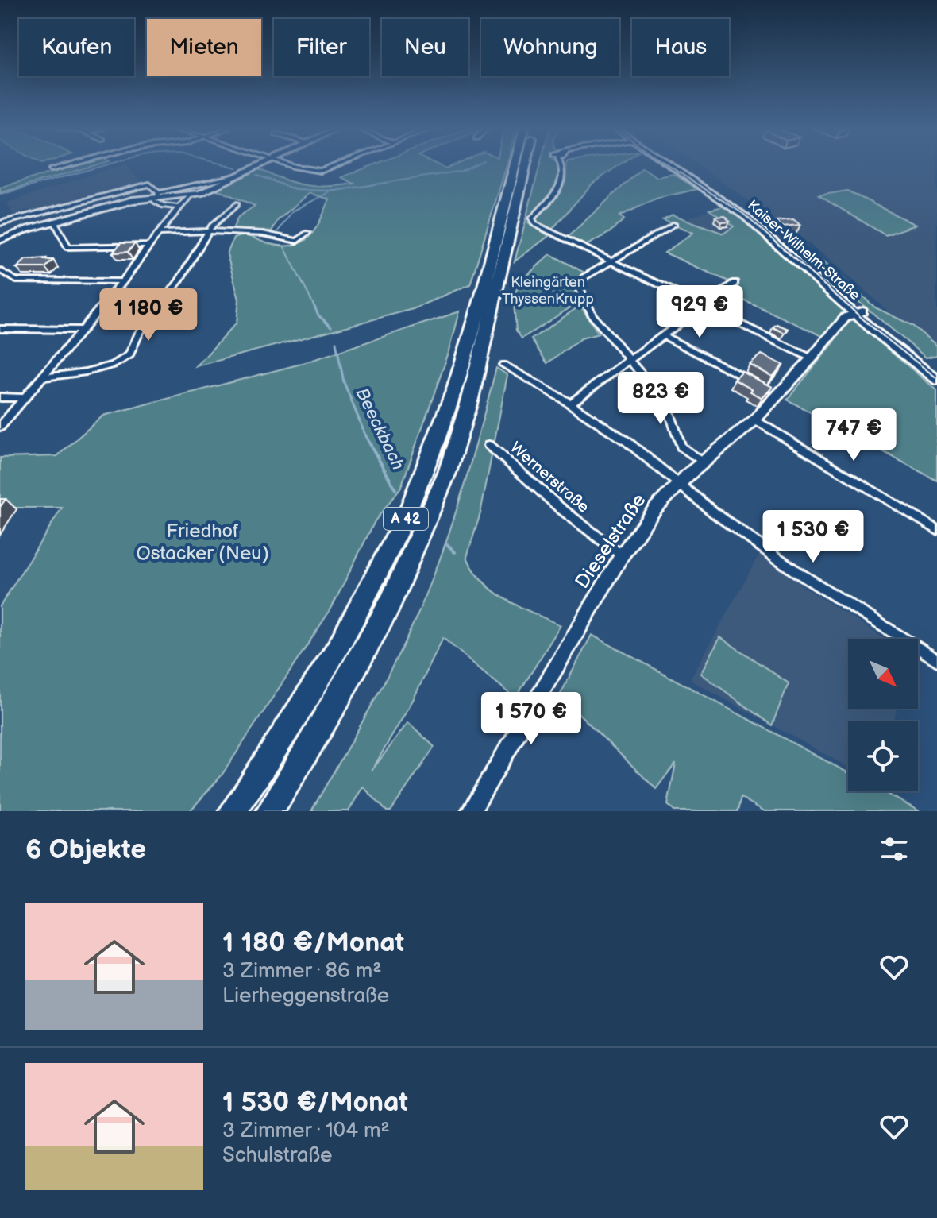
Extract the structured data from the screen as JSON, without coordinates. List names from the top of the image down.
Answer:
{
  "streets": {
    "highway": ["A 42"],
    "street": ["Kaiser-Wilhelm-Straße", "Wernerstraße", "Dieselstraße"]
  },
  "crossings": [
    ["Kaiser-Wilhelm-Straße", "Dieselstraße"],
    ["Wernerstraße", "Dieselstraße"]
  ],
  "water": ["Beeckbach"],
  "parks": ["Kleingärten ThyssenKrupp", "Friedhof Ostacker (Neu)"],
  "north": "bottom right",
  "page": {
    "chip": [
      "Kaufen",
      "Mieten",
      "Filter",
      "Neu",
      "Wohnung",
      "Haus"
    ],
    "price": [
      "929 €",
      "1 180 €",
      "823 €",
      "747 €",
      "1 530 €",
      "1 570 €"
    ],
    "heading": "6 Objekte",
    "list": [
      {
        "name": "1 180 €/Monat",
        "note": "3 Zimmer · 86 m² · Lierheggenstraße"
      },
      {
        "name": "1 530 €/Monat",
        "note": "3 Zimmer · 104 m² · Schulstraße"
      }
    ]
  }
}
